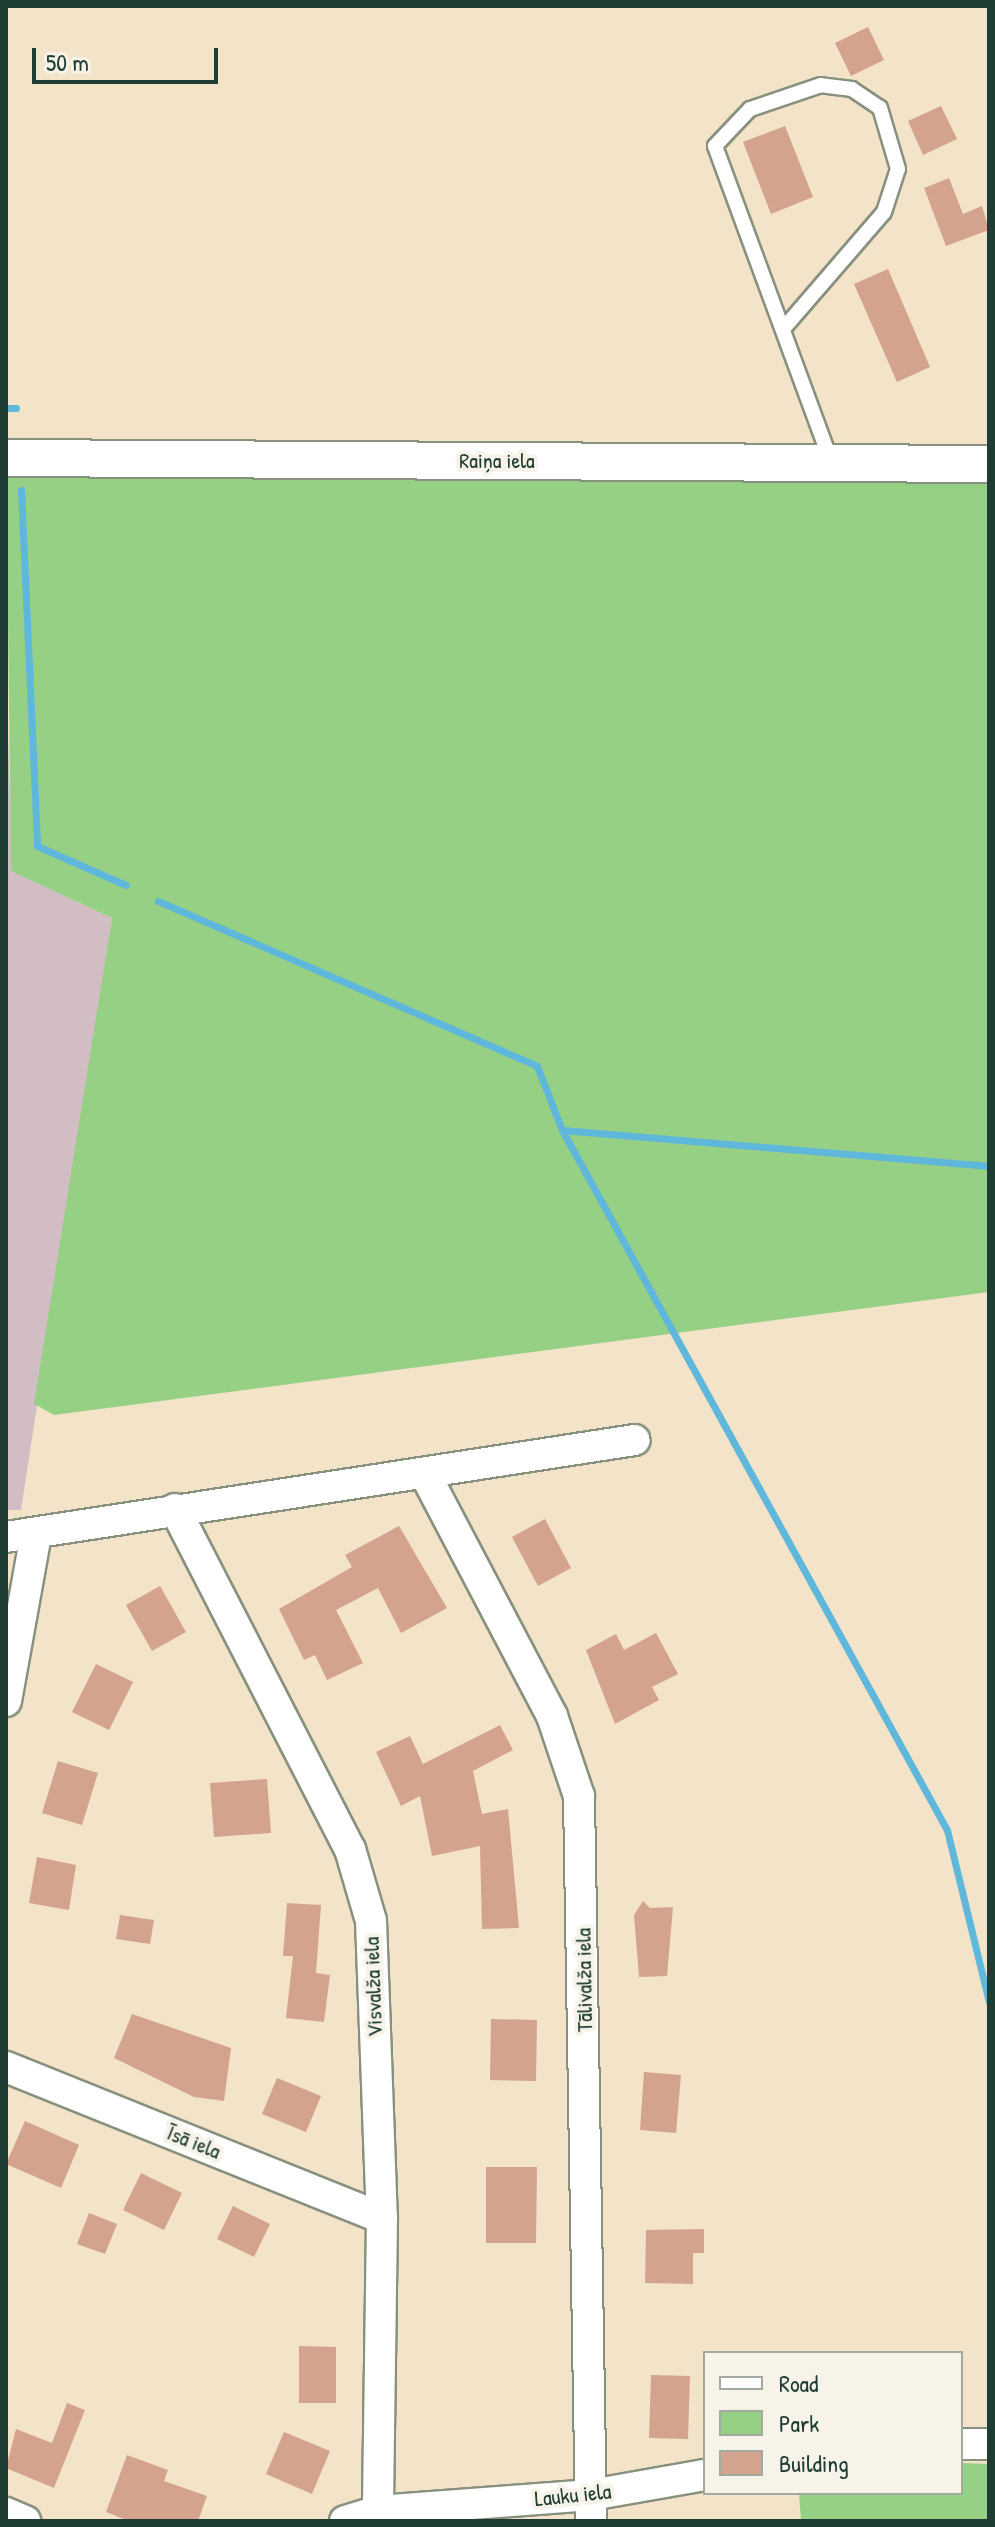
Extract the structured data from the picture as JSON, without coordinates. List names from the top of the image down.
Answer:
{
  "streets": {
    "street": [
      "Raiņa iela",
      "Tālivalža iela",
      "Visvalža iela",
      "Īsā iela",
      "Lauku iela"
    ]
  },
  "crossings": [
    ["Tālivalža iela", "Lauku iela"],
    ["Visvalža iela", "Īsā iela"],
    ["Visvalža iela", "Lauku iela"]
  ],
  "legend": ["Road", "Park", "Building"],
  "scale_bar": "50 m"
}
